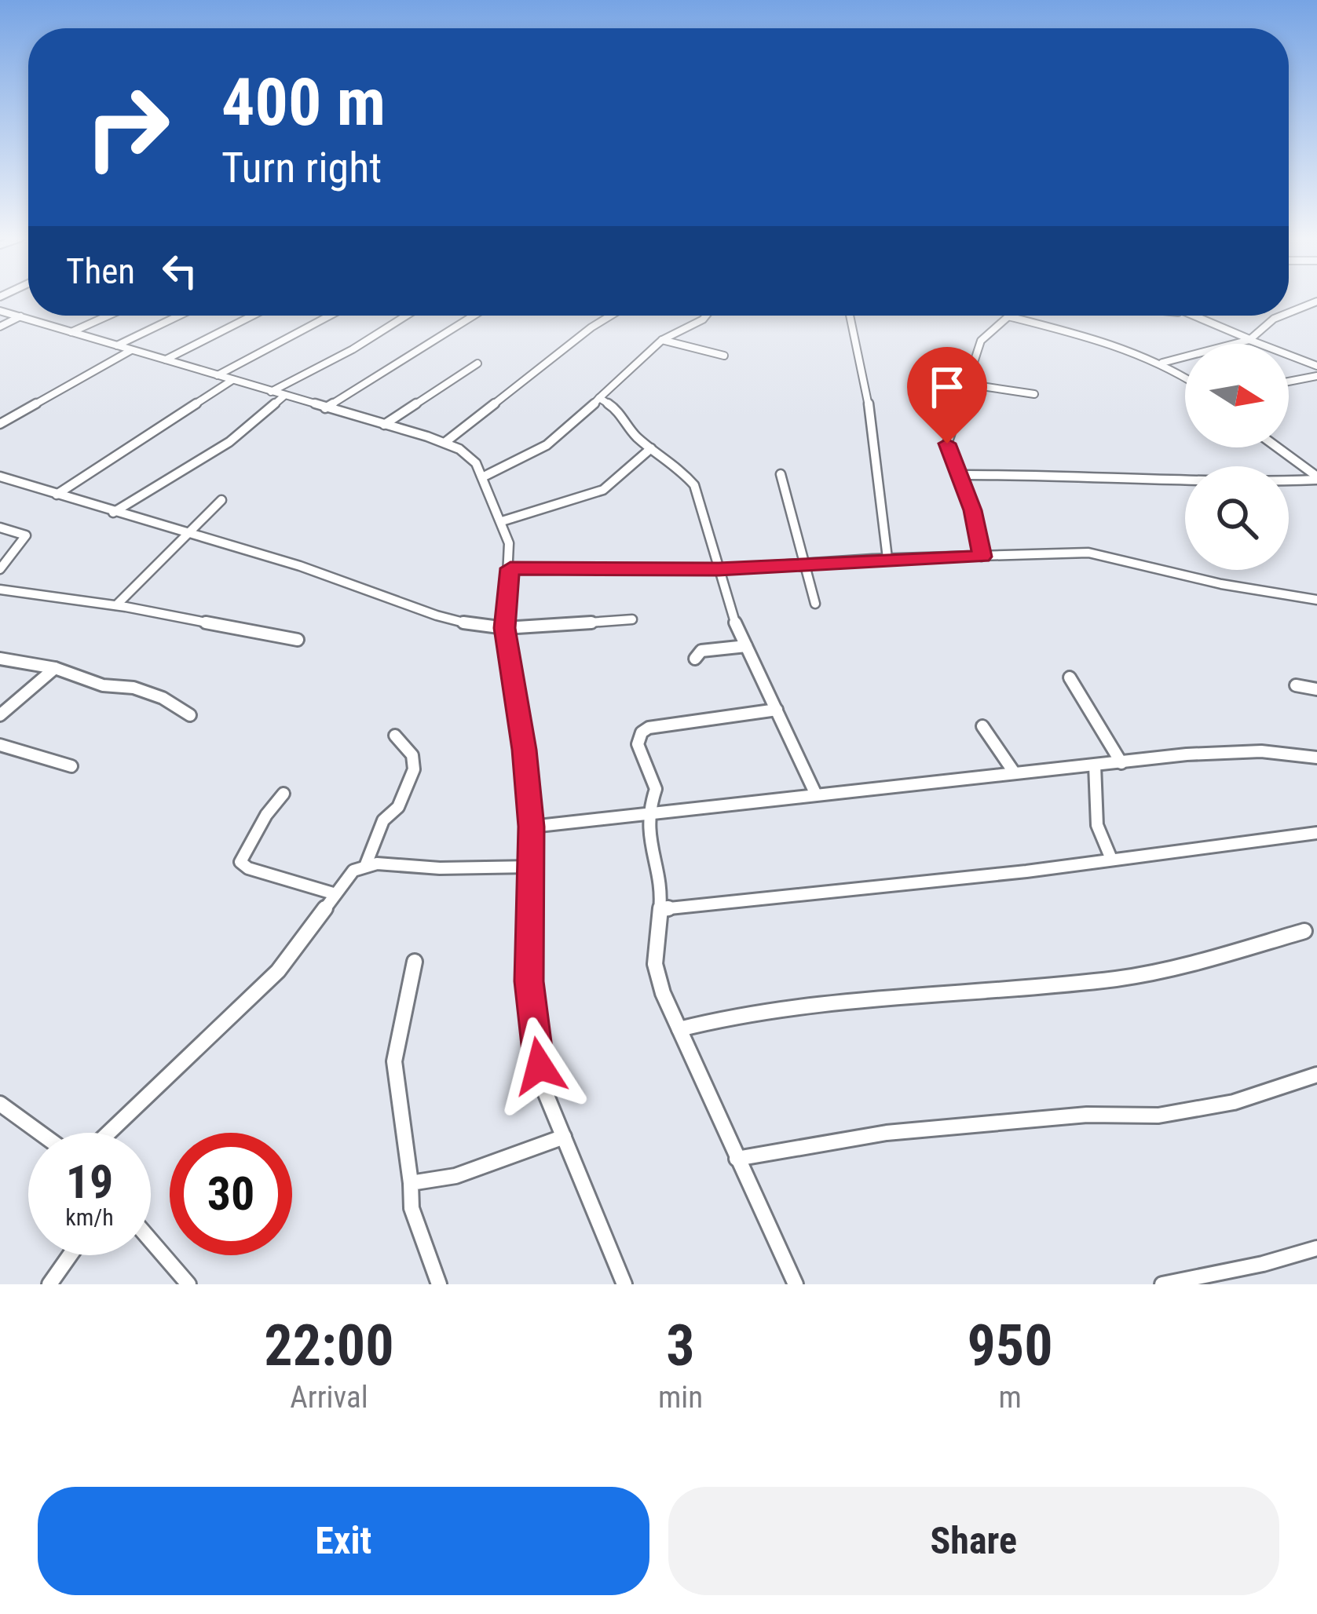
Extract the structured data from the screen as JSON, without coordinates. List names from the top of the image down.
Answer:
{
  "north": "right",
  "page": {
    "turn": ["400 m", "Turn right"],
    "then": "Then",
    "speed": "19 km/h",
    "limit": "30",
    "eta": [
      "22:00",
      "Arrival",
      "3",
      "min",
      "950",
      "m"
    ],
    "buttons": ["Exit", "Share"]
  }
}
